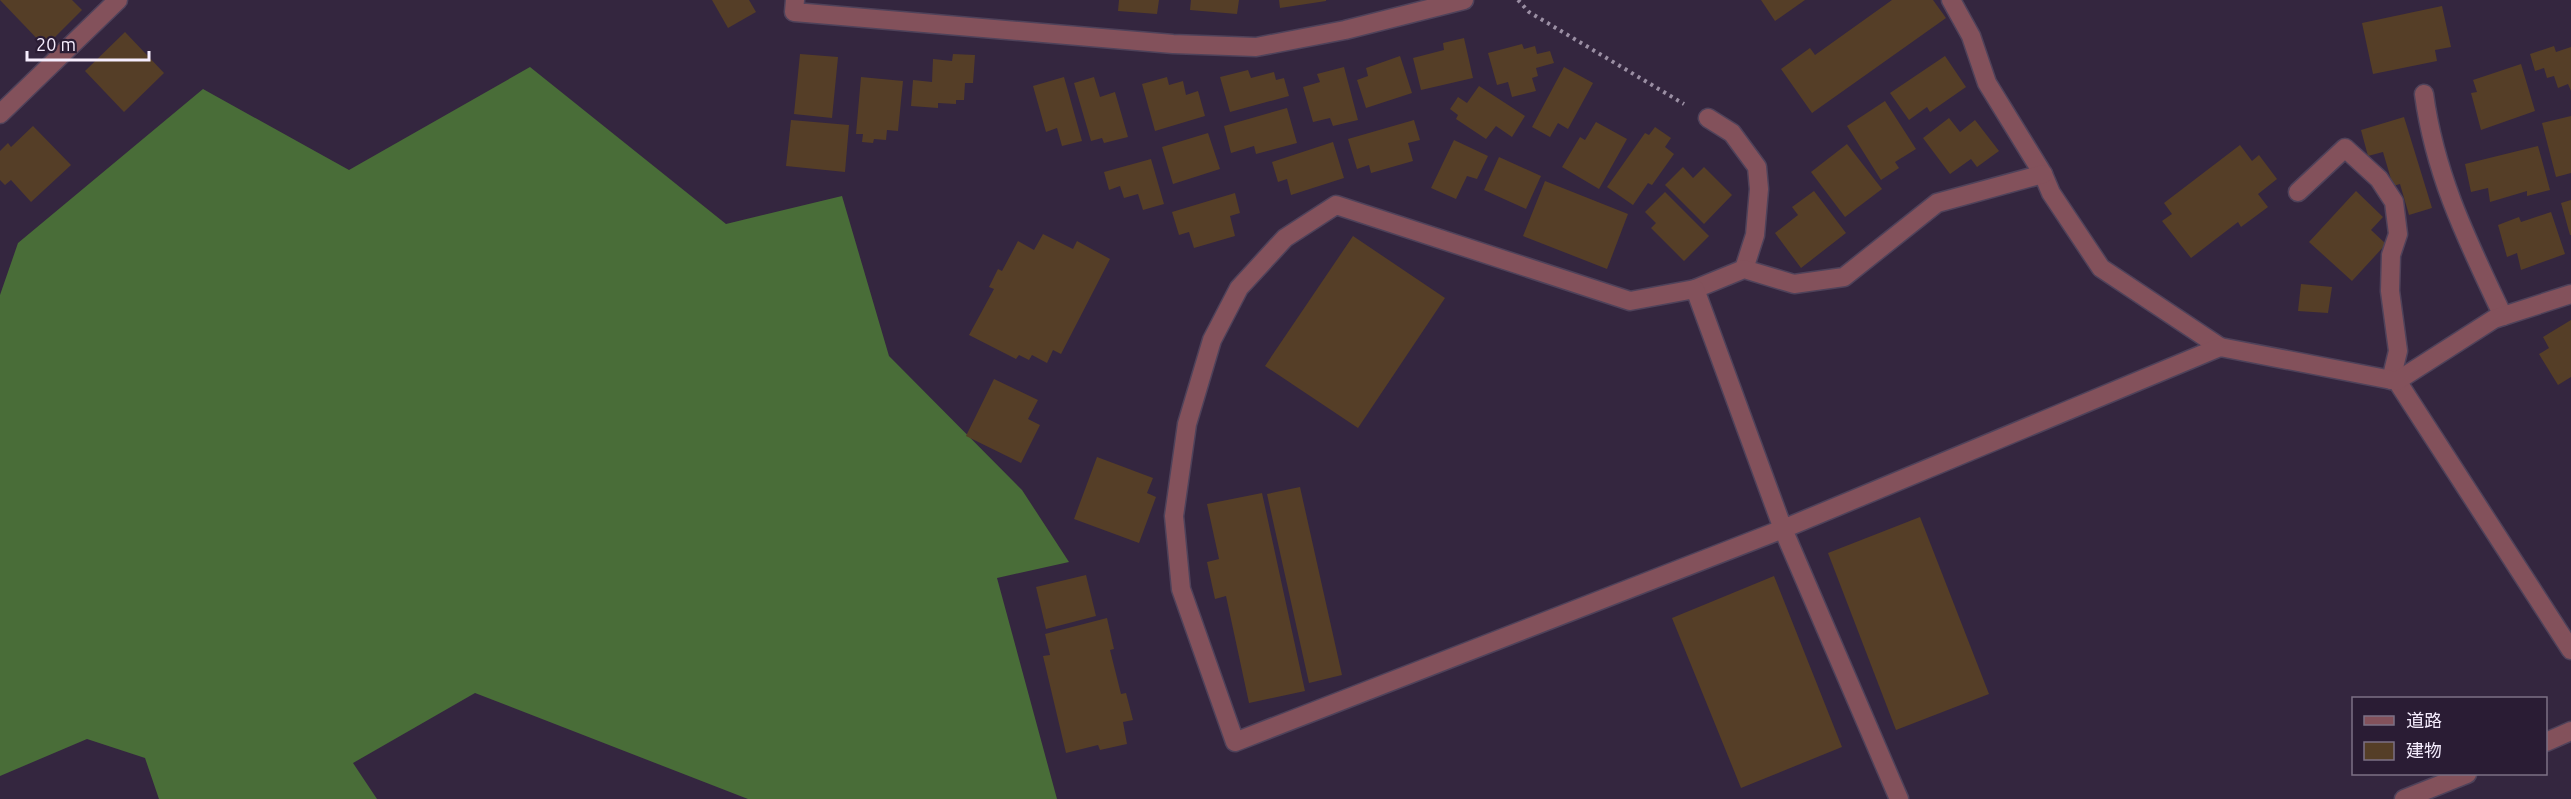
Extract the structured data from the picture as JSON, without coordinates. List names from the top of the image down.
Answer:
{
  "legend": ["道路", "建物"],
  "scale_bar": "20 m"
}
